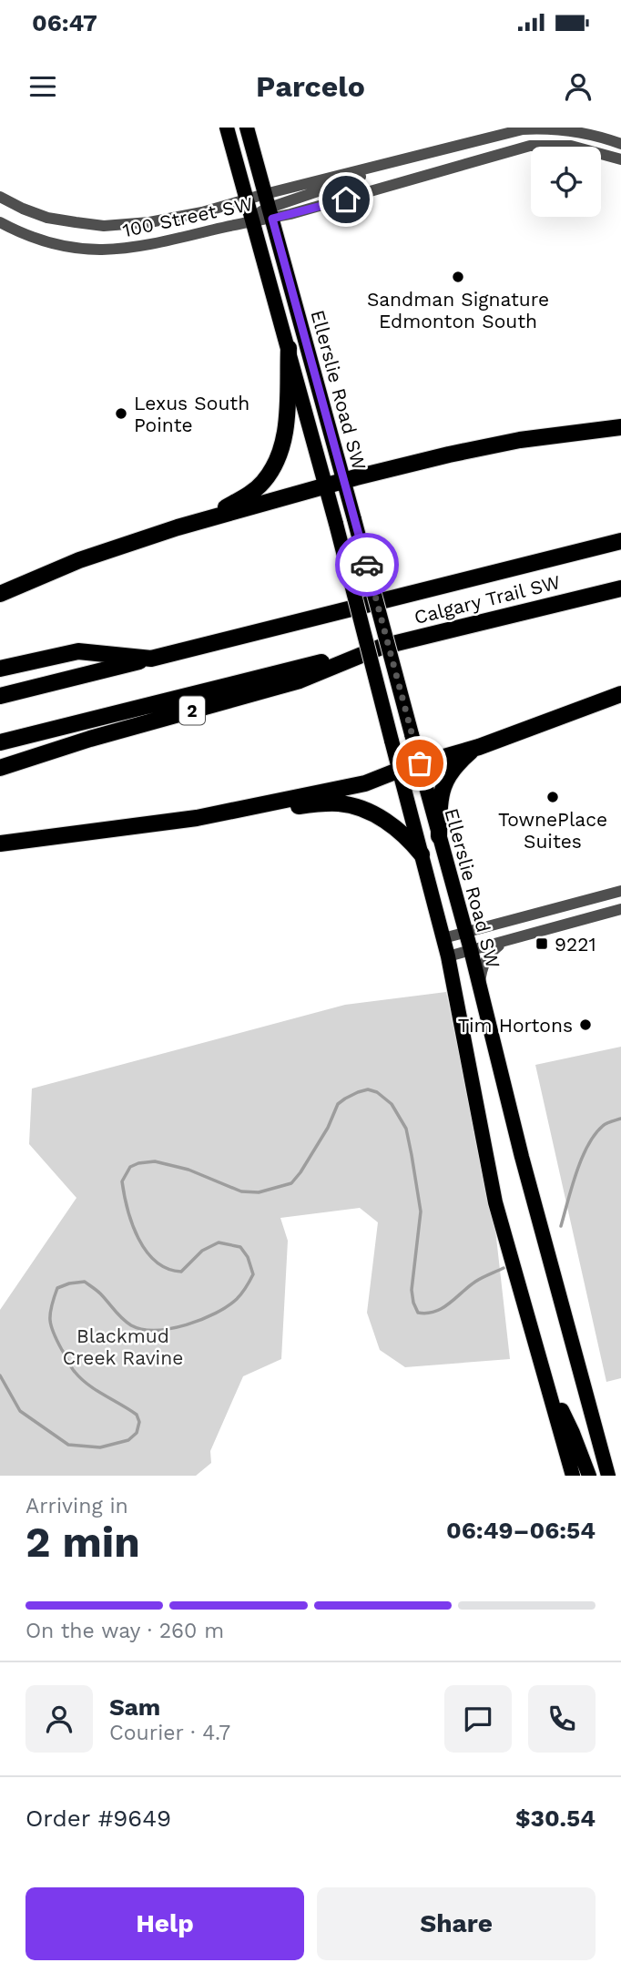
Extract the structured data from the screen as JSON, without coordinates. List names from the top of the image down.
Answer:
{
  "streets": {
    "highway": ["Calgary Trail SW", "2"],
    "main road": ["Ellerslie Road SW"],
    "street": ["100 Street SW"]
  },
  "crossings": [
    ["100 Street SW", "Ellerslie Road SW"]
  ],
  "parks": ["Blackmud Creek Ravine"],
  "places": {
    "other": [
      "Sandman Signature Edmonton South",
      "Lexus South Pointe",
      "TownePlace Suites",
      "Tim Hortons"
    ],
    "transit": ["9221"]
  },
  "page": {
    "status": "06:47",
    "header": "Parcelo",
    "heading": ["2 min", "Arriving in", "06:49–06:54"],
    "panel": [
      "Sam",
      "Courier · 4.7",
      "Order #9649",
      "$30.54"
    ],
    "bar": "On the way · 260 m",
    "buttons": ["Help", "Share"]
  }
}
